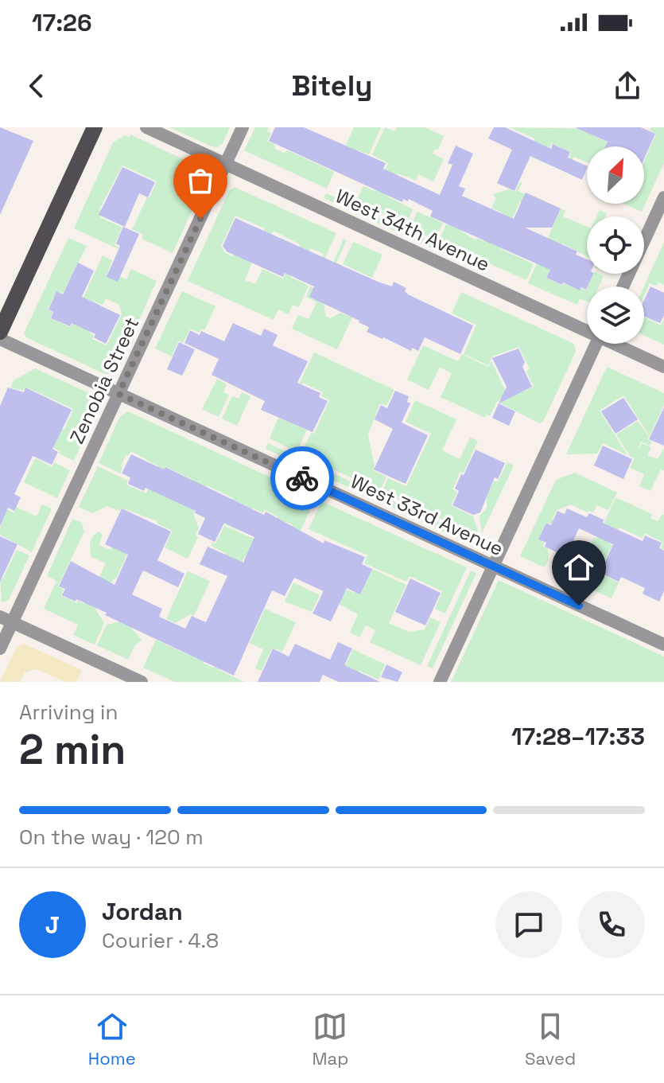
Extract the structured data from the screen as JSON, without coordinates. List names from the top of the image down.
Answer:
{
  "streets": {
    "street": ["West 34th Avenue", "Zenobia Street", "West 33rd Avenue"]
  },
  "crossings": [
    ["West 34th Avenue", "Zenobia Street"],
    ["Zenobia Street", "West 33rd Avenue"]
  ],
  "north": "top right",
  "page": {
    "status": "17:26",
    "header": "Bitely",
    "heading": ["2 min", "Arriving in", "17:28–17:33"],
    "panel": ["Jordan", "Courier · 4.8"],
    "bar": "On the way · 120 m",
    "round": "J",
    "tabs": ["Home", "Map", "Saved"]
  }
}
